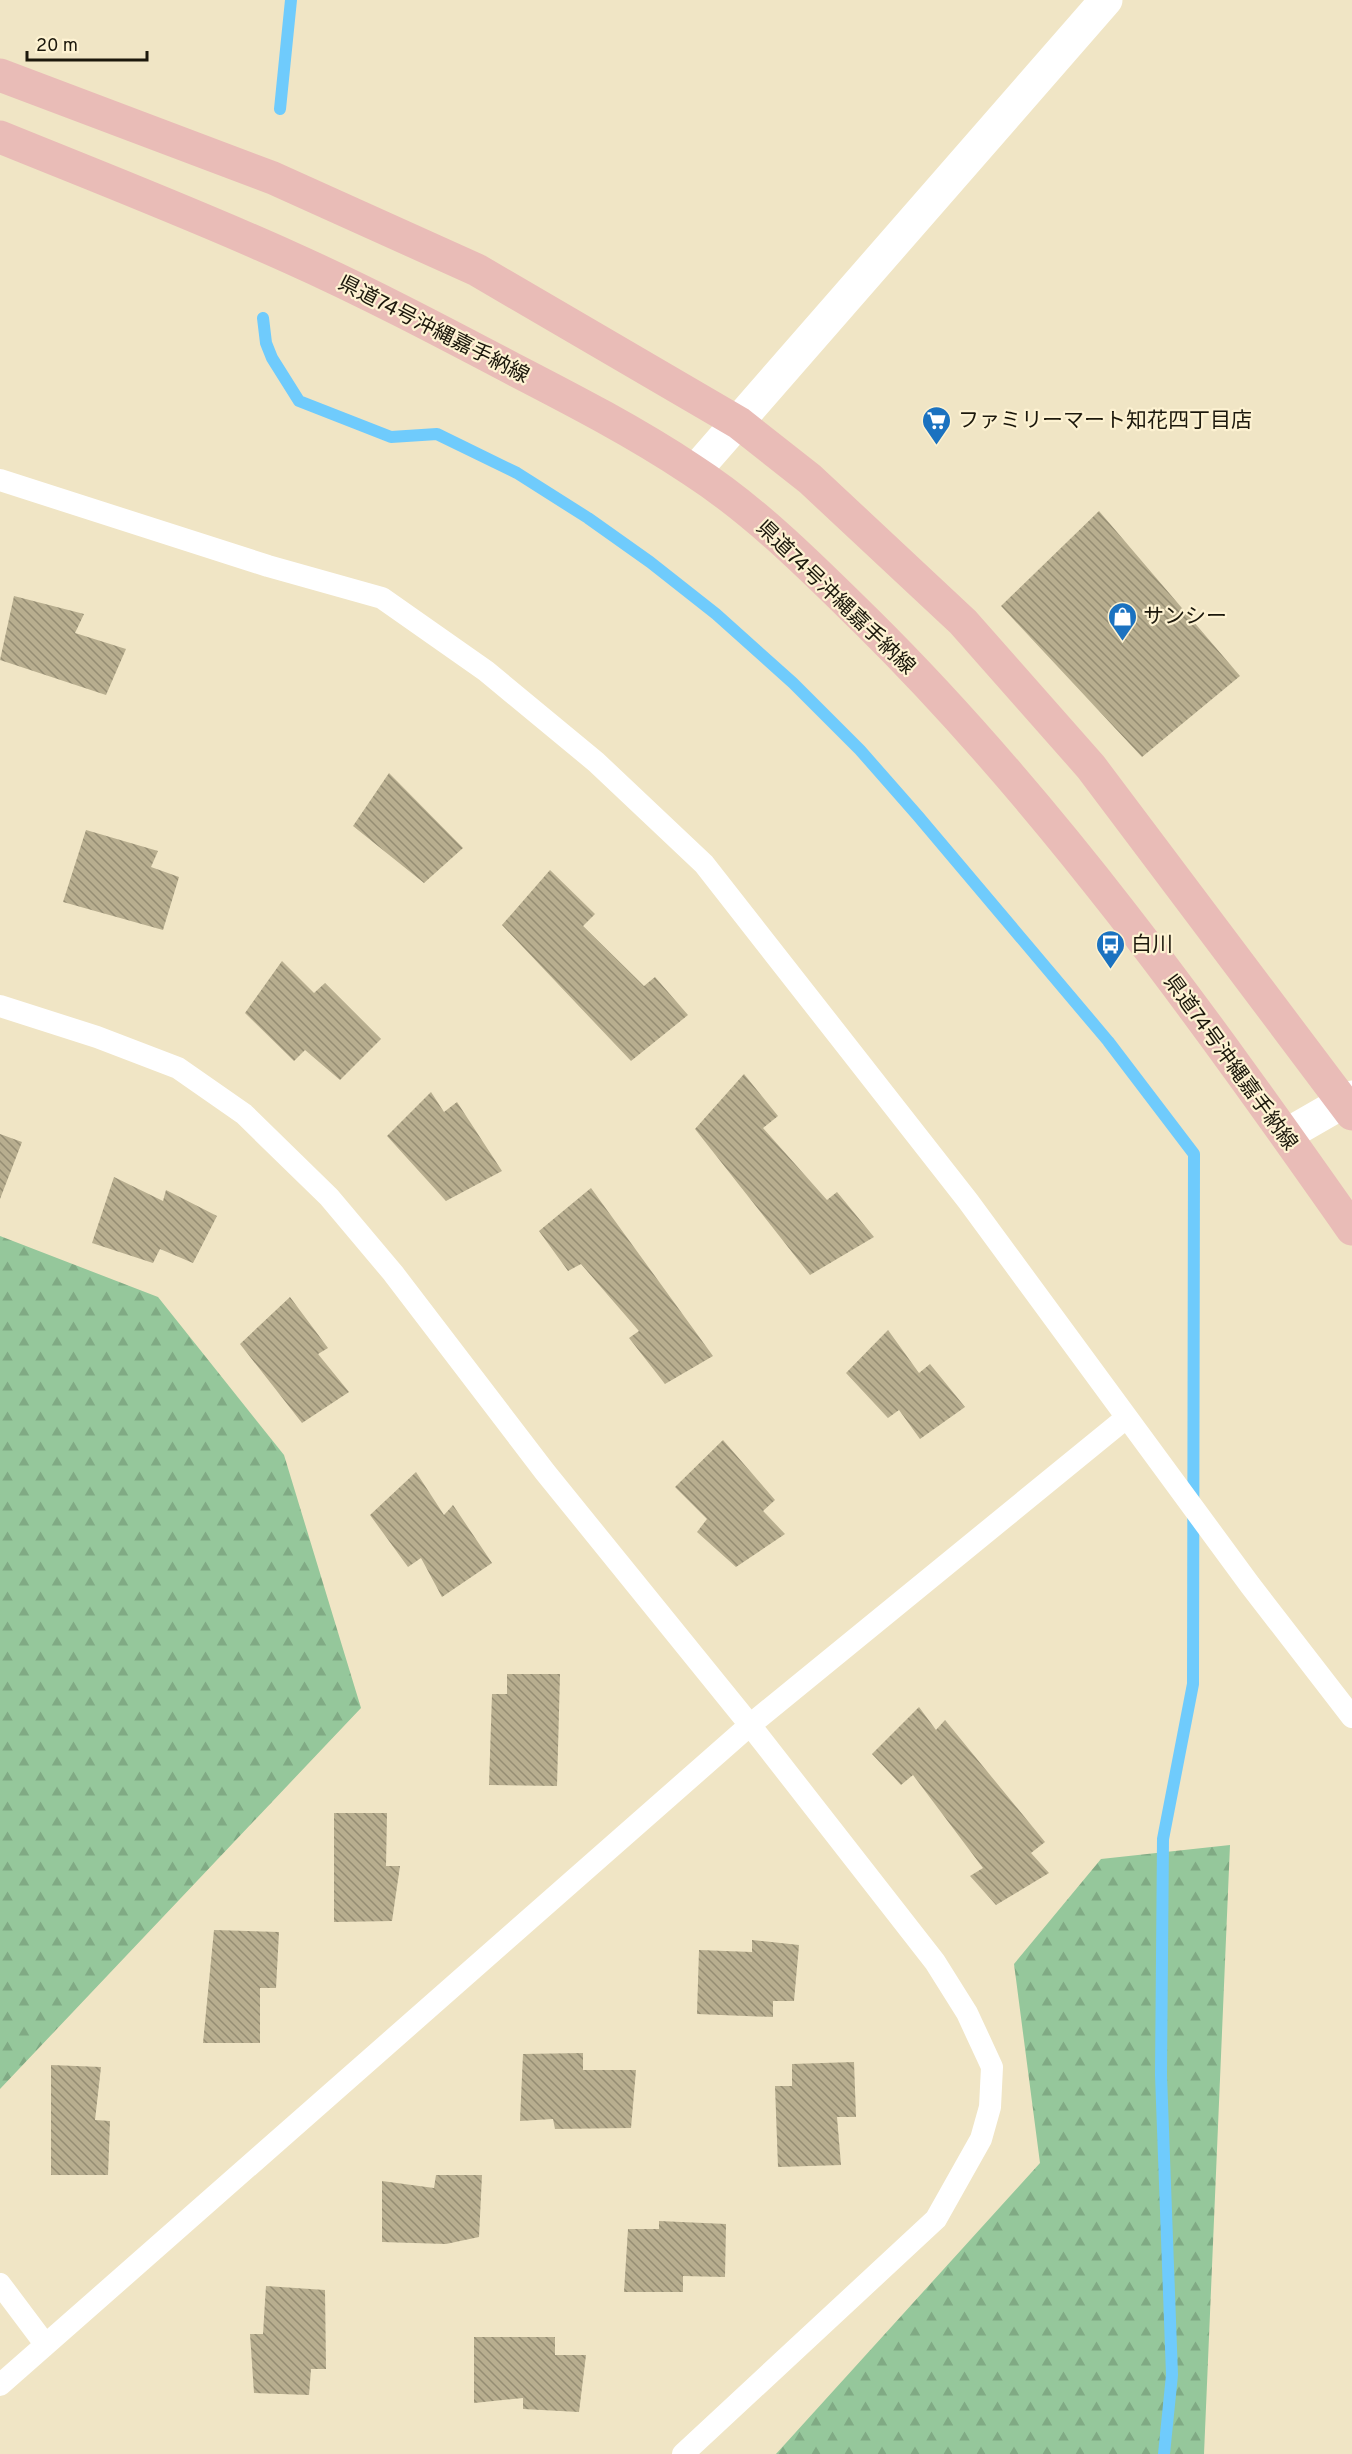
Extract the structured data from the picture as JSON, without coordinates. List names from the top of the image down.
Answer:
{
  "streets": {
    "main road": ["県道74号沖縄嘉手納線"]
  },
  "places": {
    "supermarket": ["ファミリーマート知花四丁目店"],
    "shop": ["サンシー"],
    "bus stop": ["白川"]
  },
  "scale_bar": "20 m"
}
